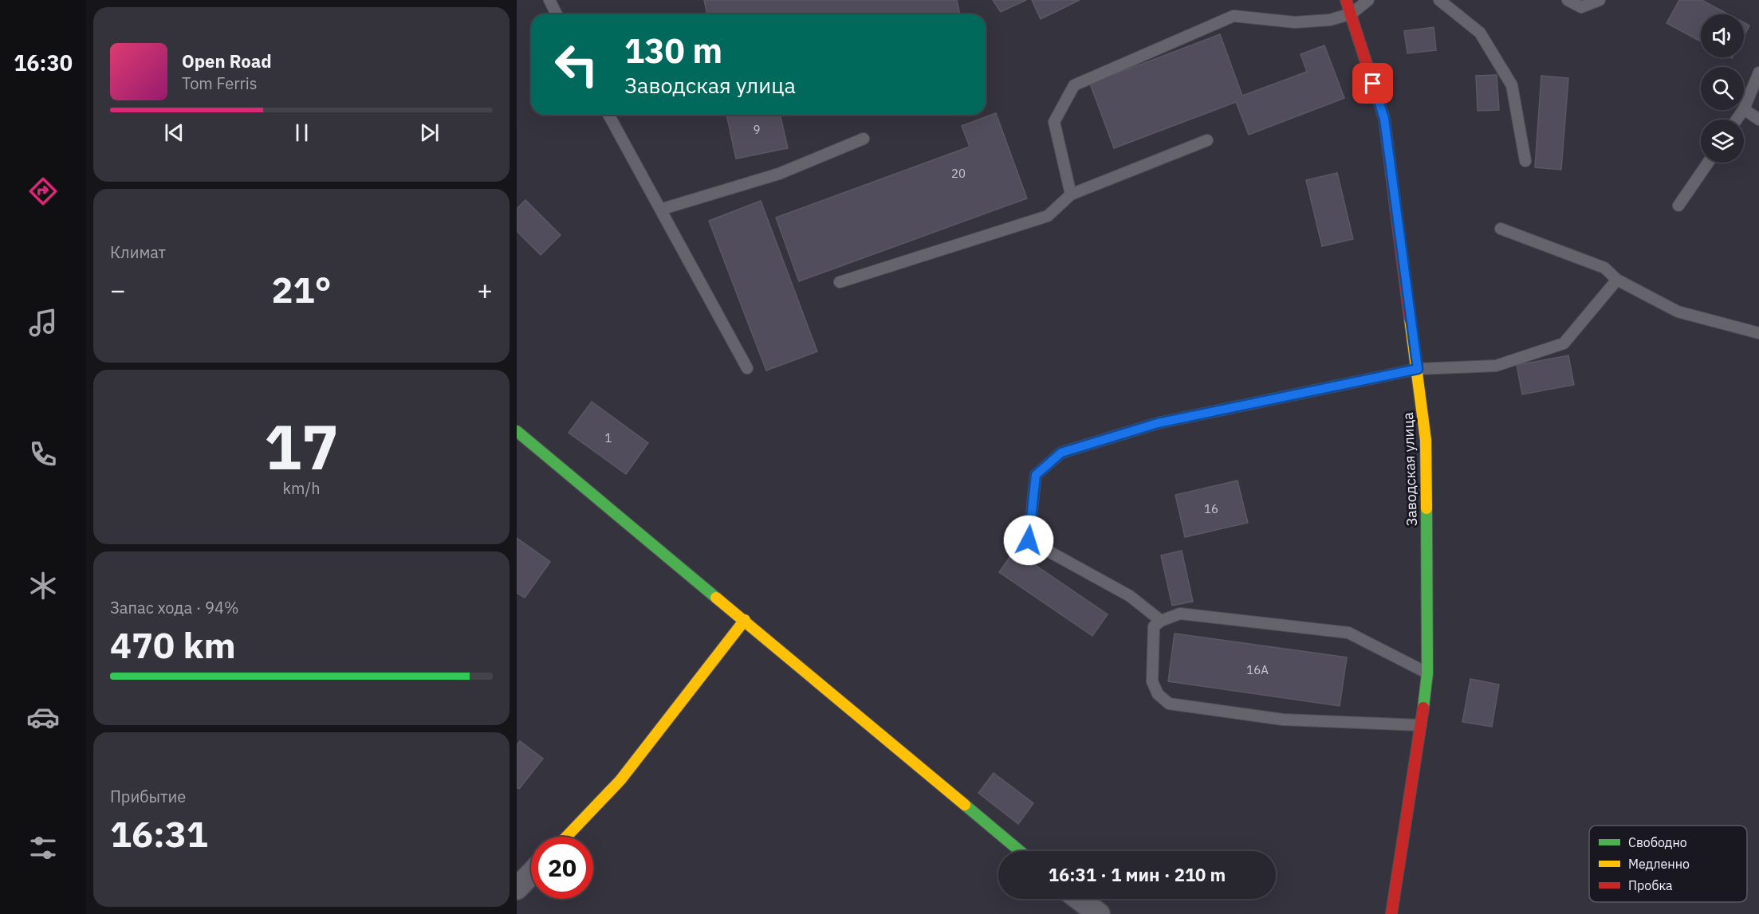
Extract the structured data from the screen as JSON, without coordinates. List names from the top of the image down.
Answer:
{
  "streets": {
    "street": ["Заводская улица"]
  },
  "house_numbers": [
    "9",
    "20",
    "1",
    "16",
    "16А"
  ],
  "legend": ["Свободно", "Медленно", "Пробка"],
  "page": {
    "tabs": "16:30",
    "turn": ["130 m", "Заводская улица"],
    "song": ["Open Road", "Tom Ferris"],
    "tile": [
      "Климат",
      ["17", "km/h"],
      ["Запас хода · 94%", "470 km"],
      ["Прибытие", "16:31"]
    ],
    "heat": ["−", "21°", "+"],
    "limit": "20",
    "trip": "16:31 · 1 мин · 210 m"
  }
}
